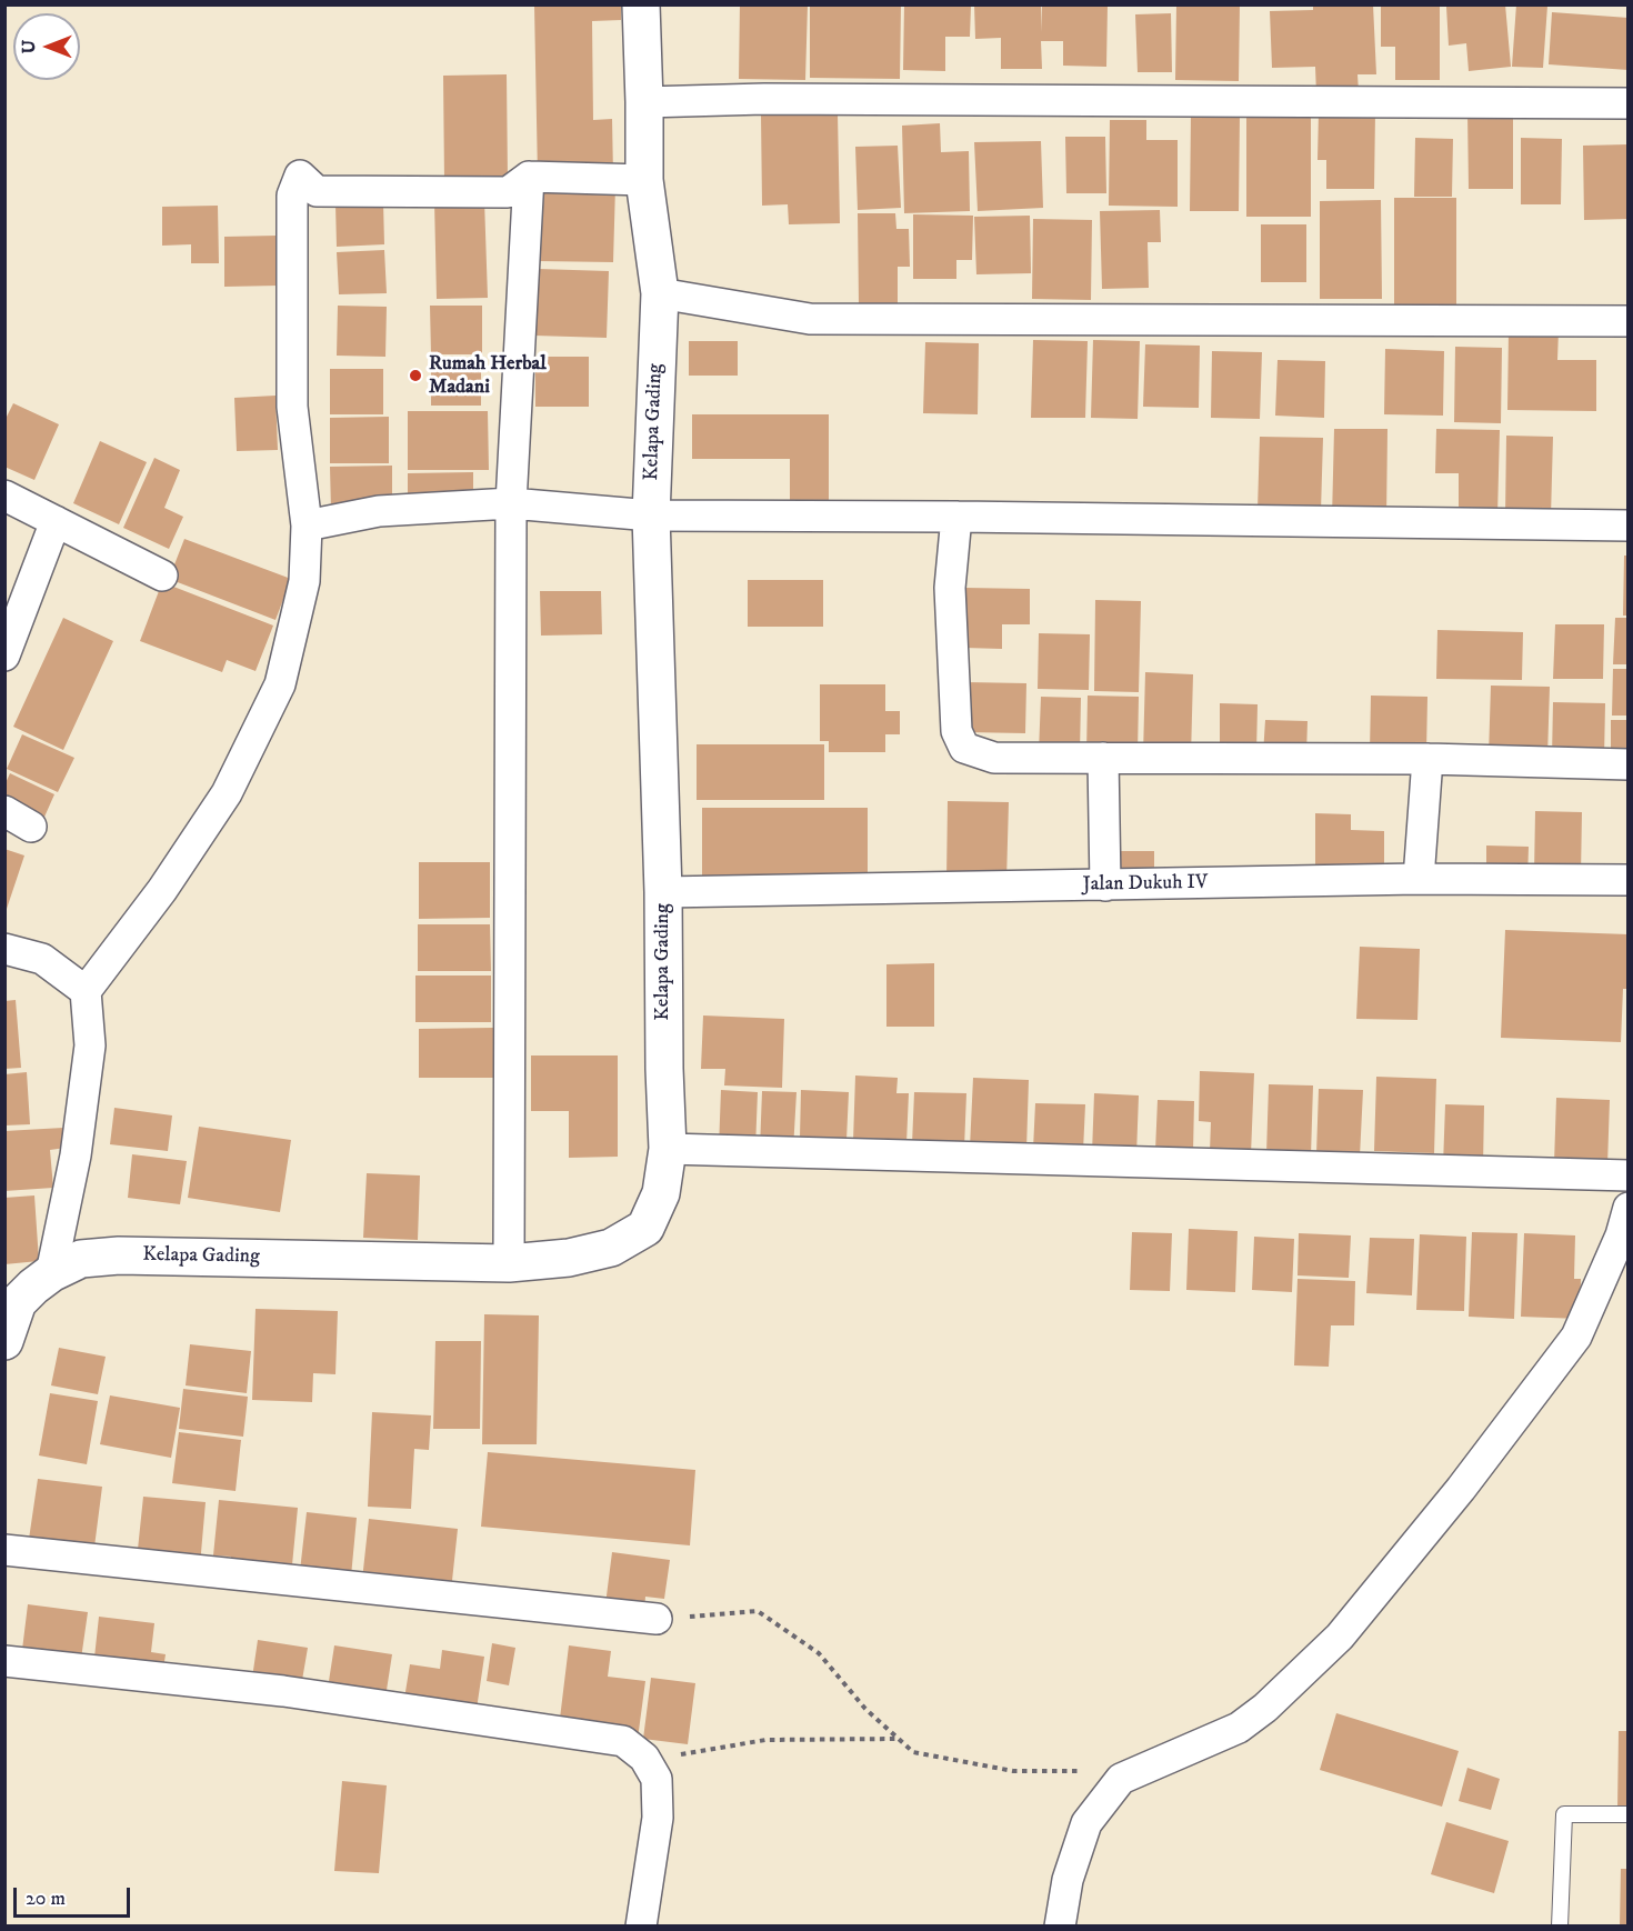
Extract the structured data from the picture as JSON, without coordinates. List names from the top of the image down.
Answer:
{
  "streets": {
    "street": ["Kelapa Gading", "Jalan Dukuh IV"]
  },
  "crossings": [
    ["Kelapa Gading", "Jalan Dukuh IV"]
  ],
  "places": ["Rumah Herbal Madani"],
  "scale_bar": "20 m",
  "north": "left"
}
